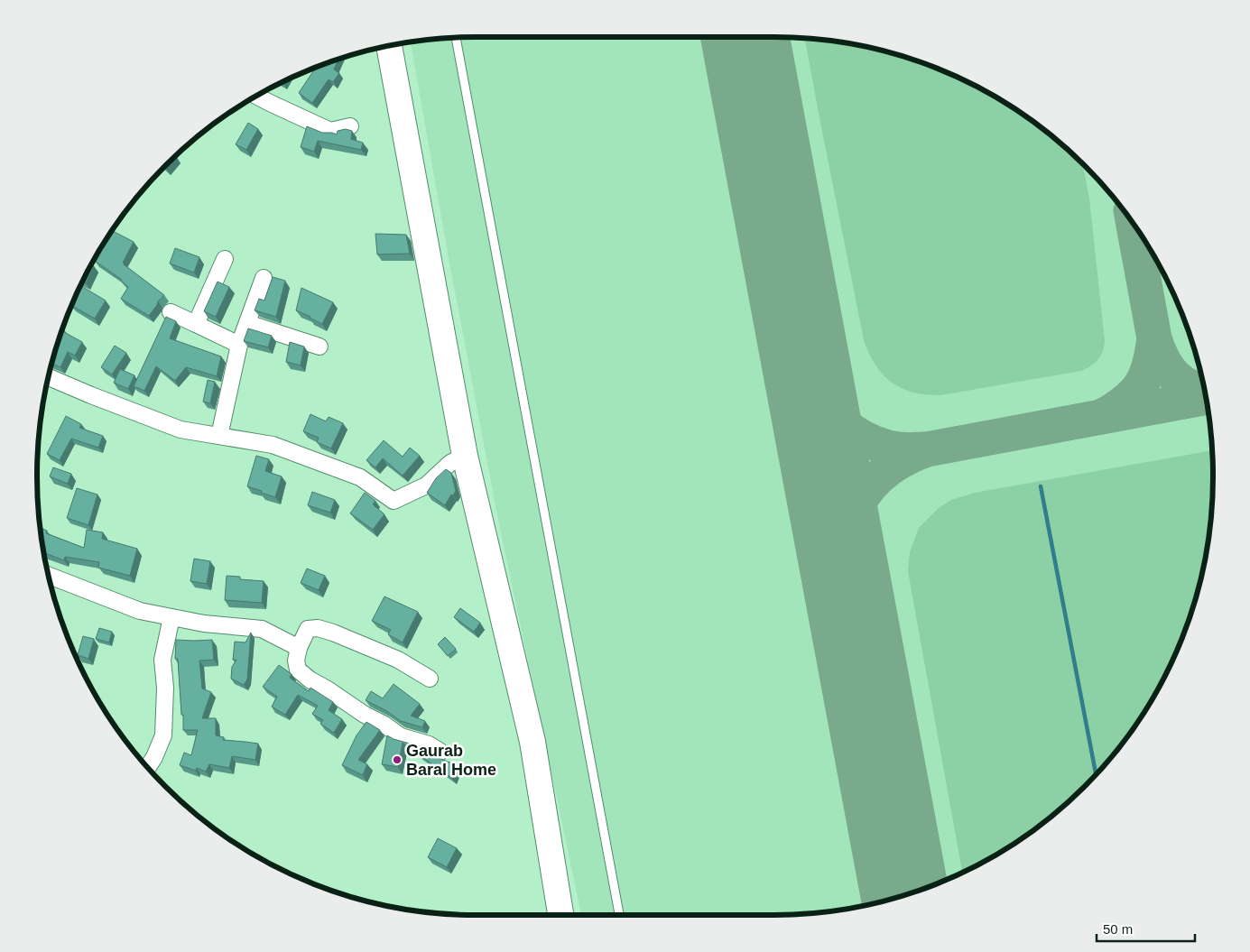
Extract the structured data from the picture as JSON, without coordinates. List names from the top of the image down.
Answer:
{
  "places": ["Gaurab Baral Home"],
  "scale_bar": "50 m"
}
